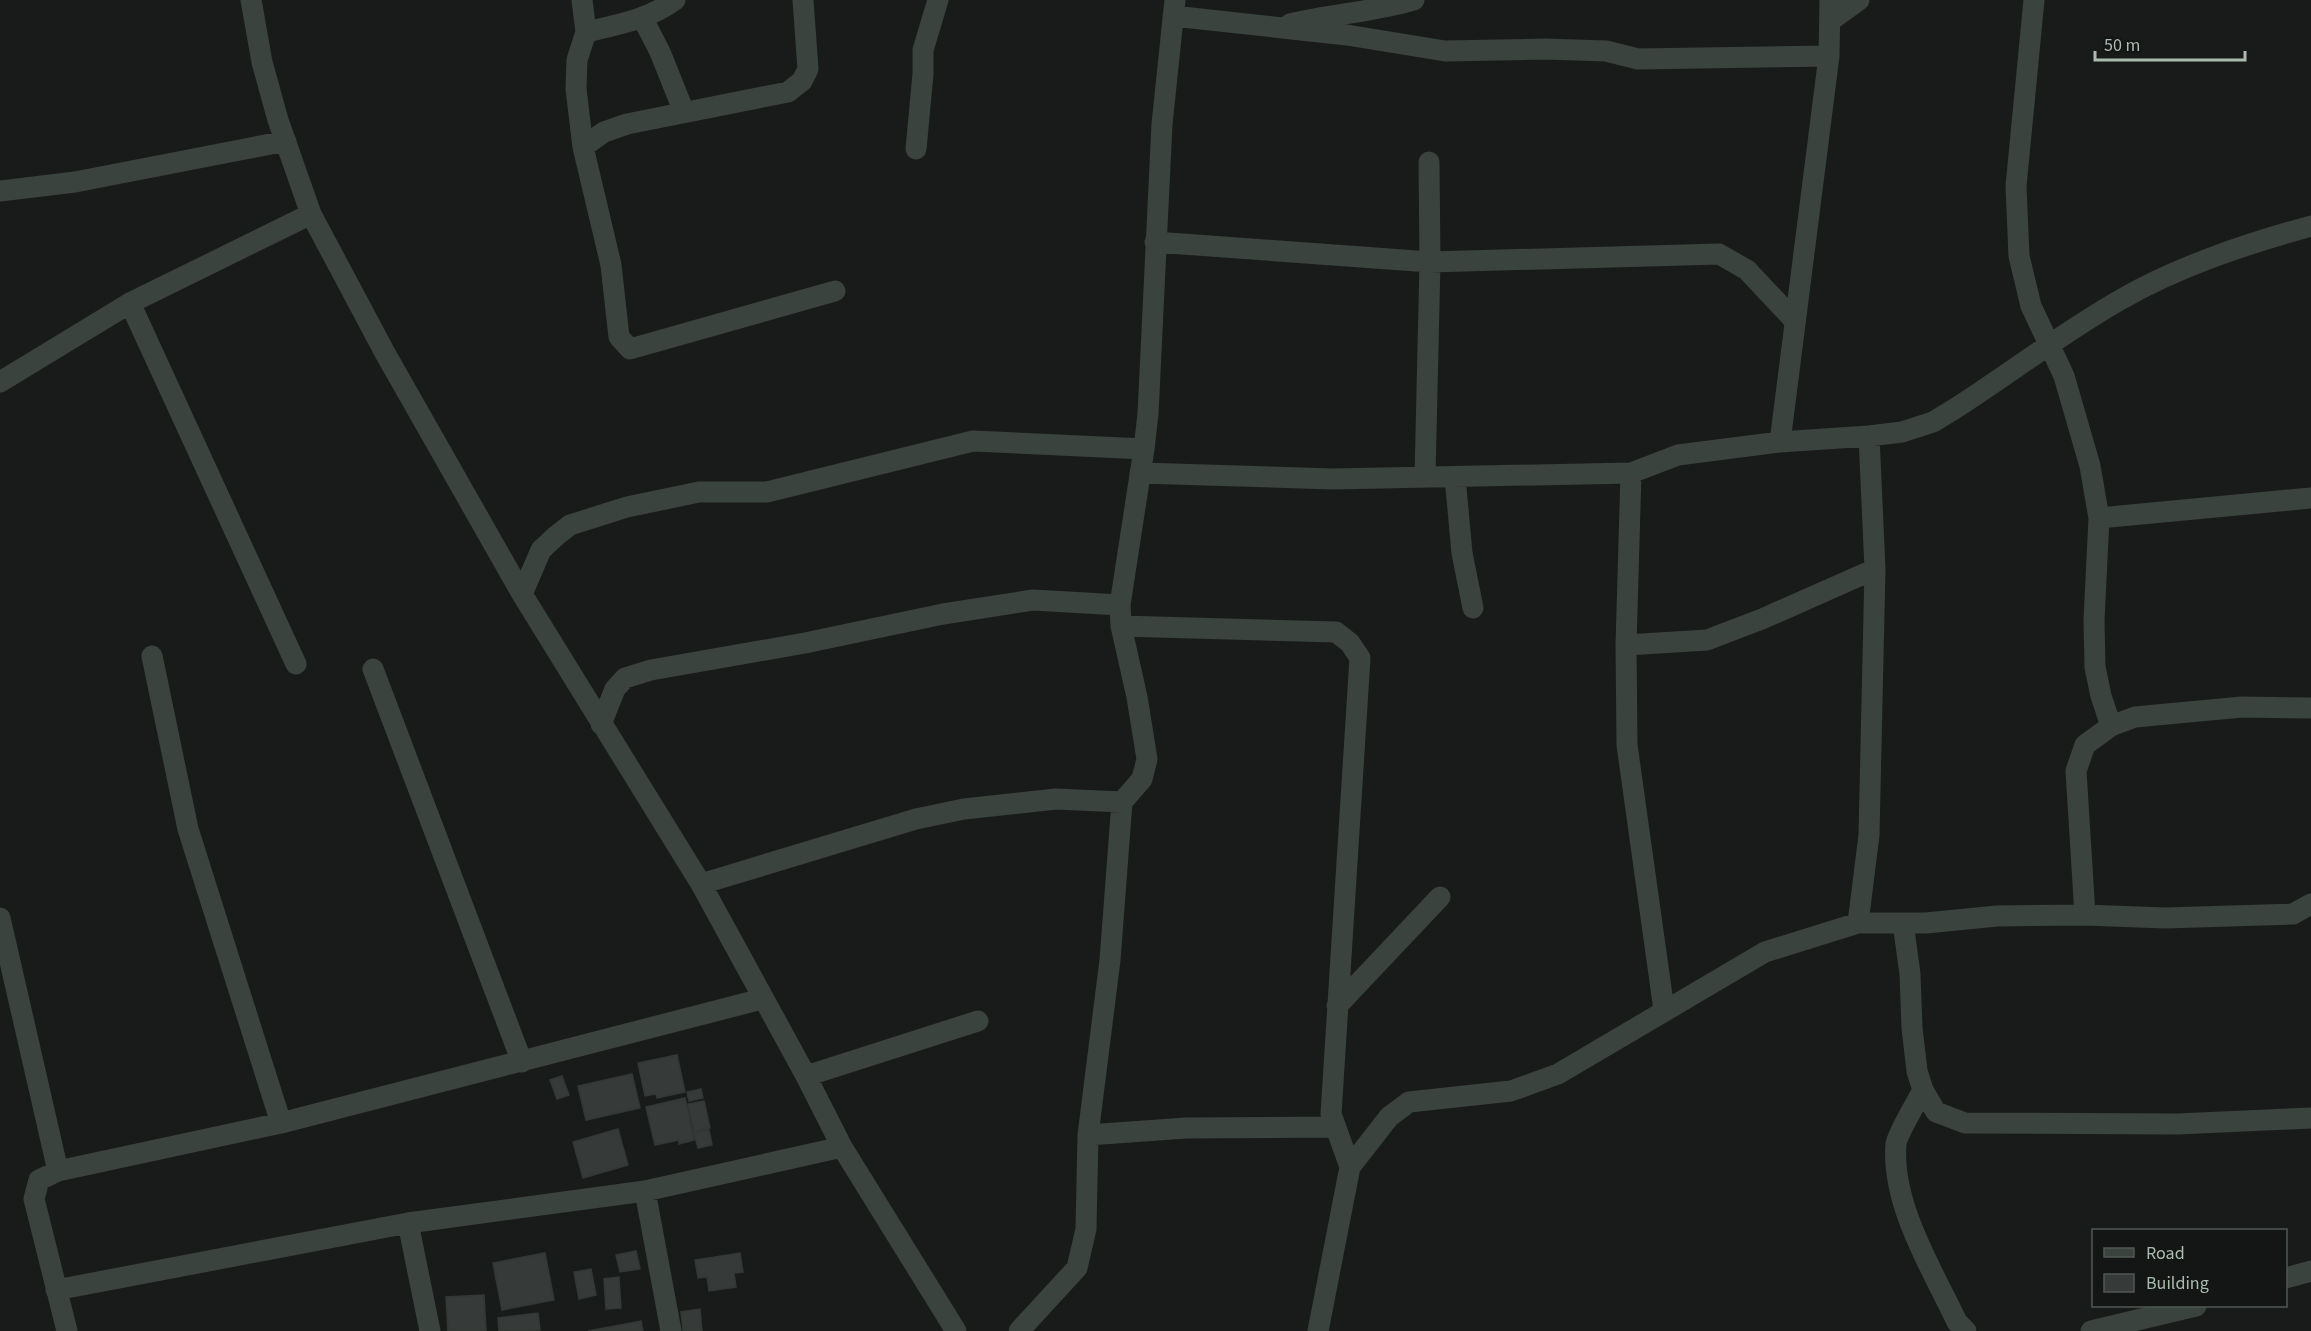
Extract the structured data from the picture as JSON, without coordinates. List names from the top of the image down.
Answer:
{
  "legend": ["Road", "Building"],
  "scale_bar": "50 m"
}
